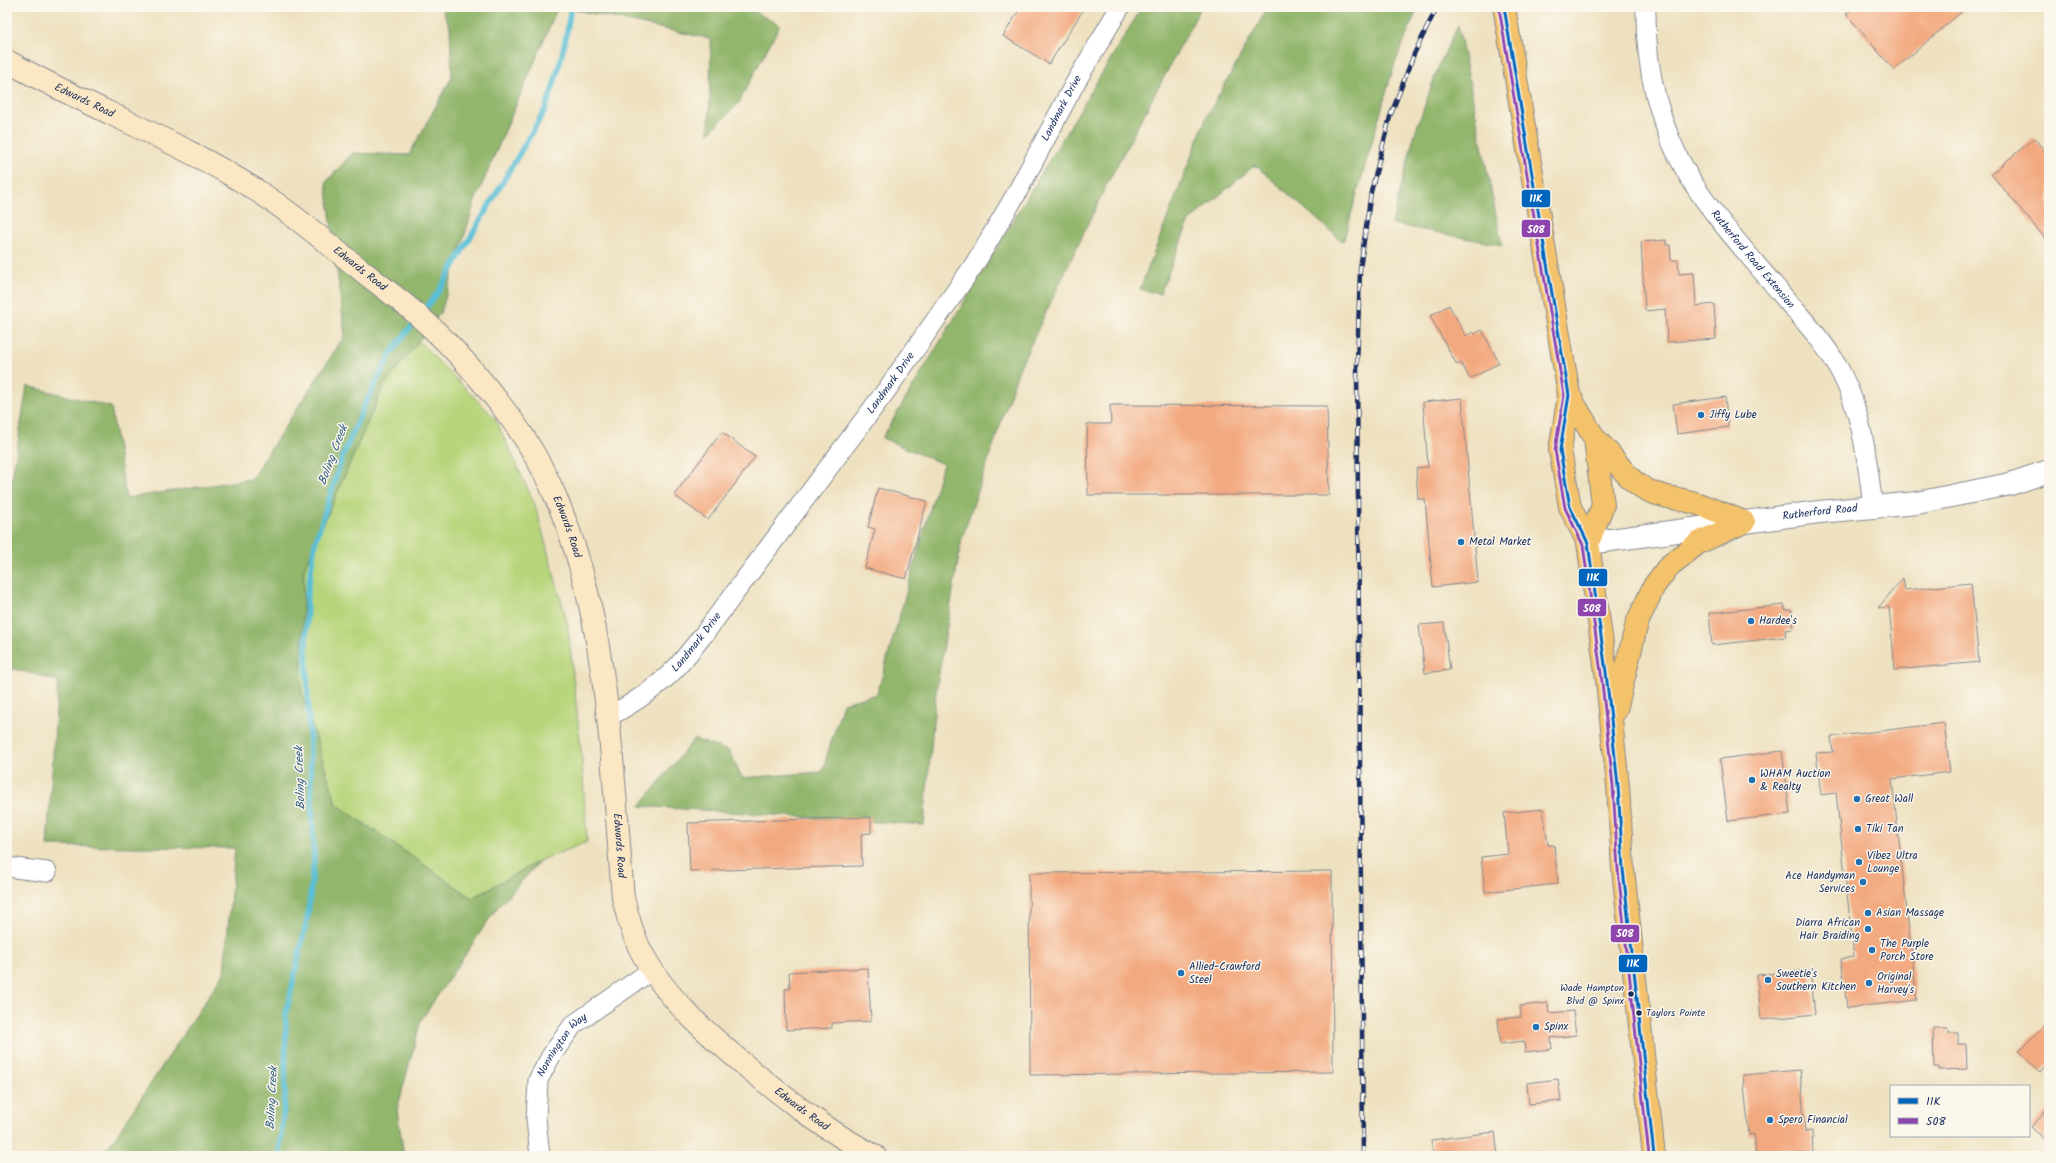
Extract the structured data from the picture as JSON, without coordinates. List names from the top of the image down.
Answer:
{
  "streets": {
    "main road": ["Edwards Road"],
    "street": [
      "Landmark Drive",
      "Rutherford Road Extension",
      "Rutherford Road",
      "Nonnington Way"
    ]
  },
  "crossings": [
    ["Edwards Road", "Landmark Drive"],
    ["Edwards Road", "Nonnington Way"],
    ["Rutherford Road Extension", "Rutherford Road"]
  ],
  "water": ["Boling Creek"],
  "places": [
    "Jiffy Lube",
    "Metal Market",
    "Hardee's",
    "WHAM Auction & Realty",
    "Great Wall",
    "Tiki Tan",
    "Vibez Ultra Lounge",
    "Ace Handyman Services",
    "Asian Massage",
    "Diarra African Hair Braiding",
    "The Purple Porch Store",
    "Allied-Crawford Steel",
    "Sweetie's Southern Kitchen",
    "Original Harvey's",
    "Wade Hampton Blvd @ Spinx",
    "Taylors Pointe",
    "Spinx",
    "Spero Financial"
  ],
  "lines": ["transit line 11K", "transit line 508"],
  "legend": ["11K", "508"]
}
